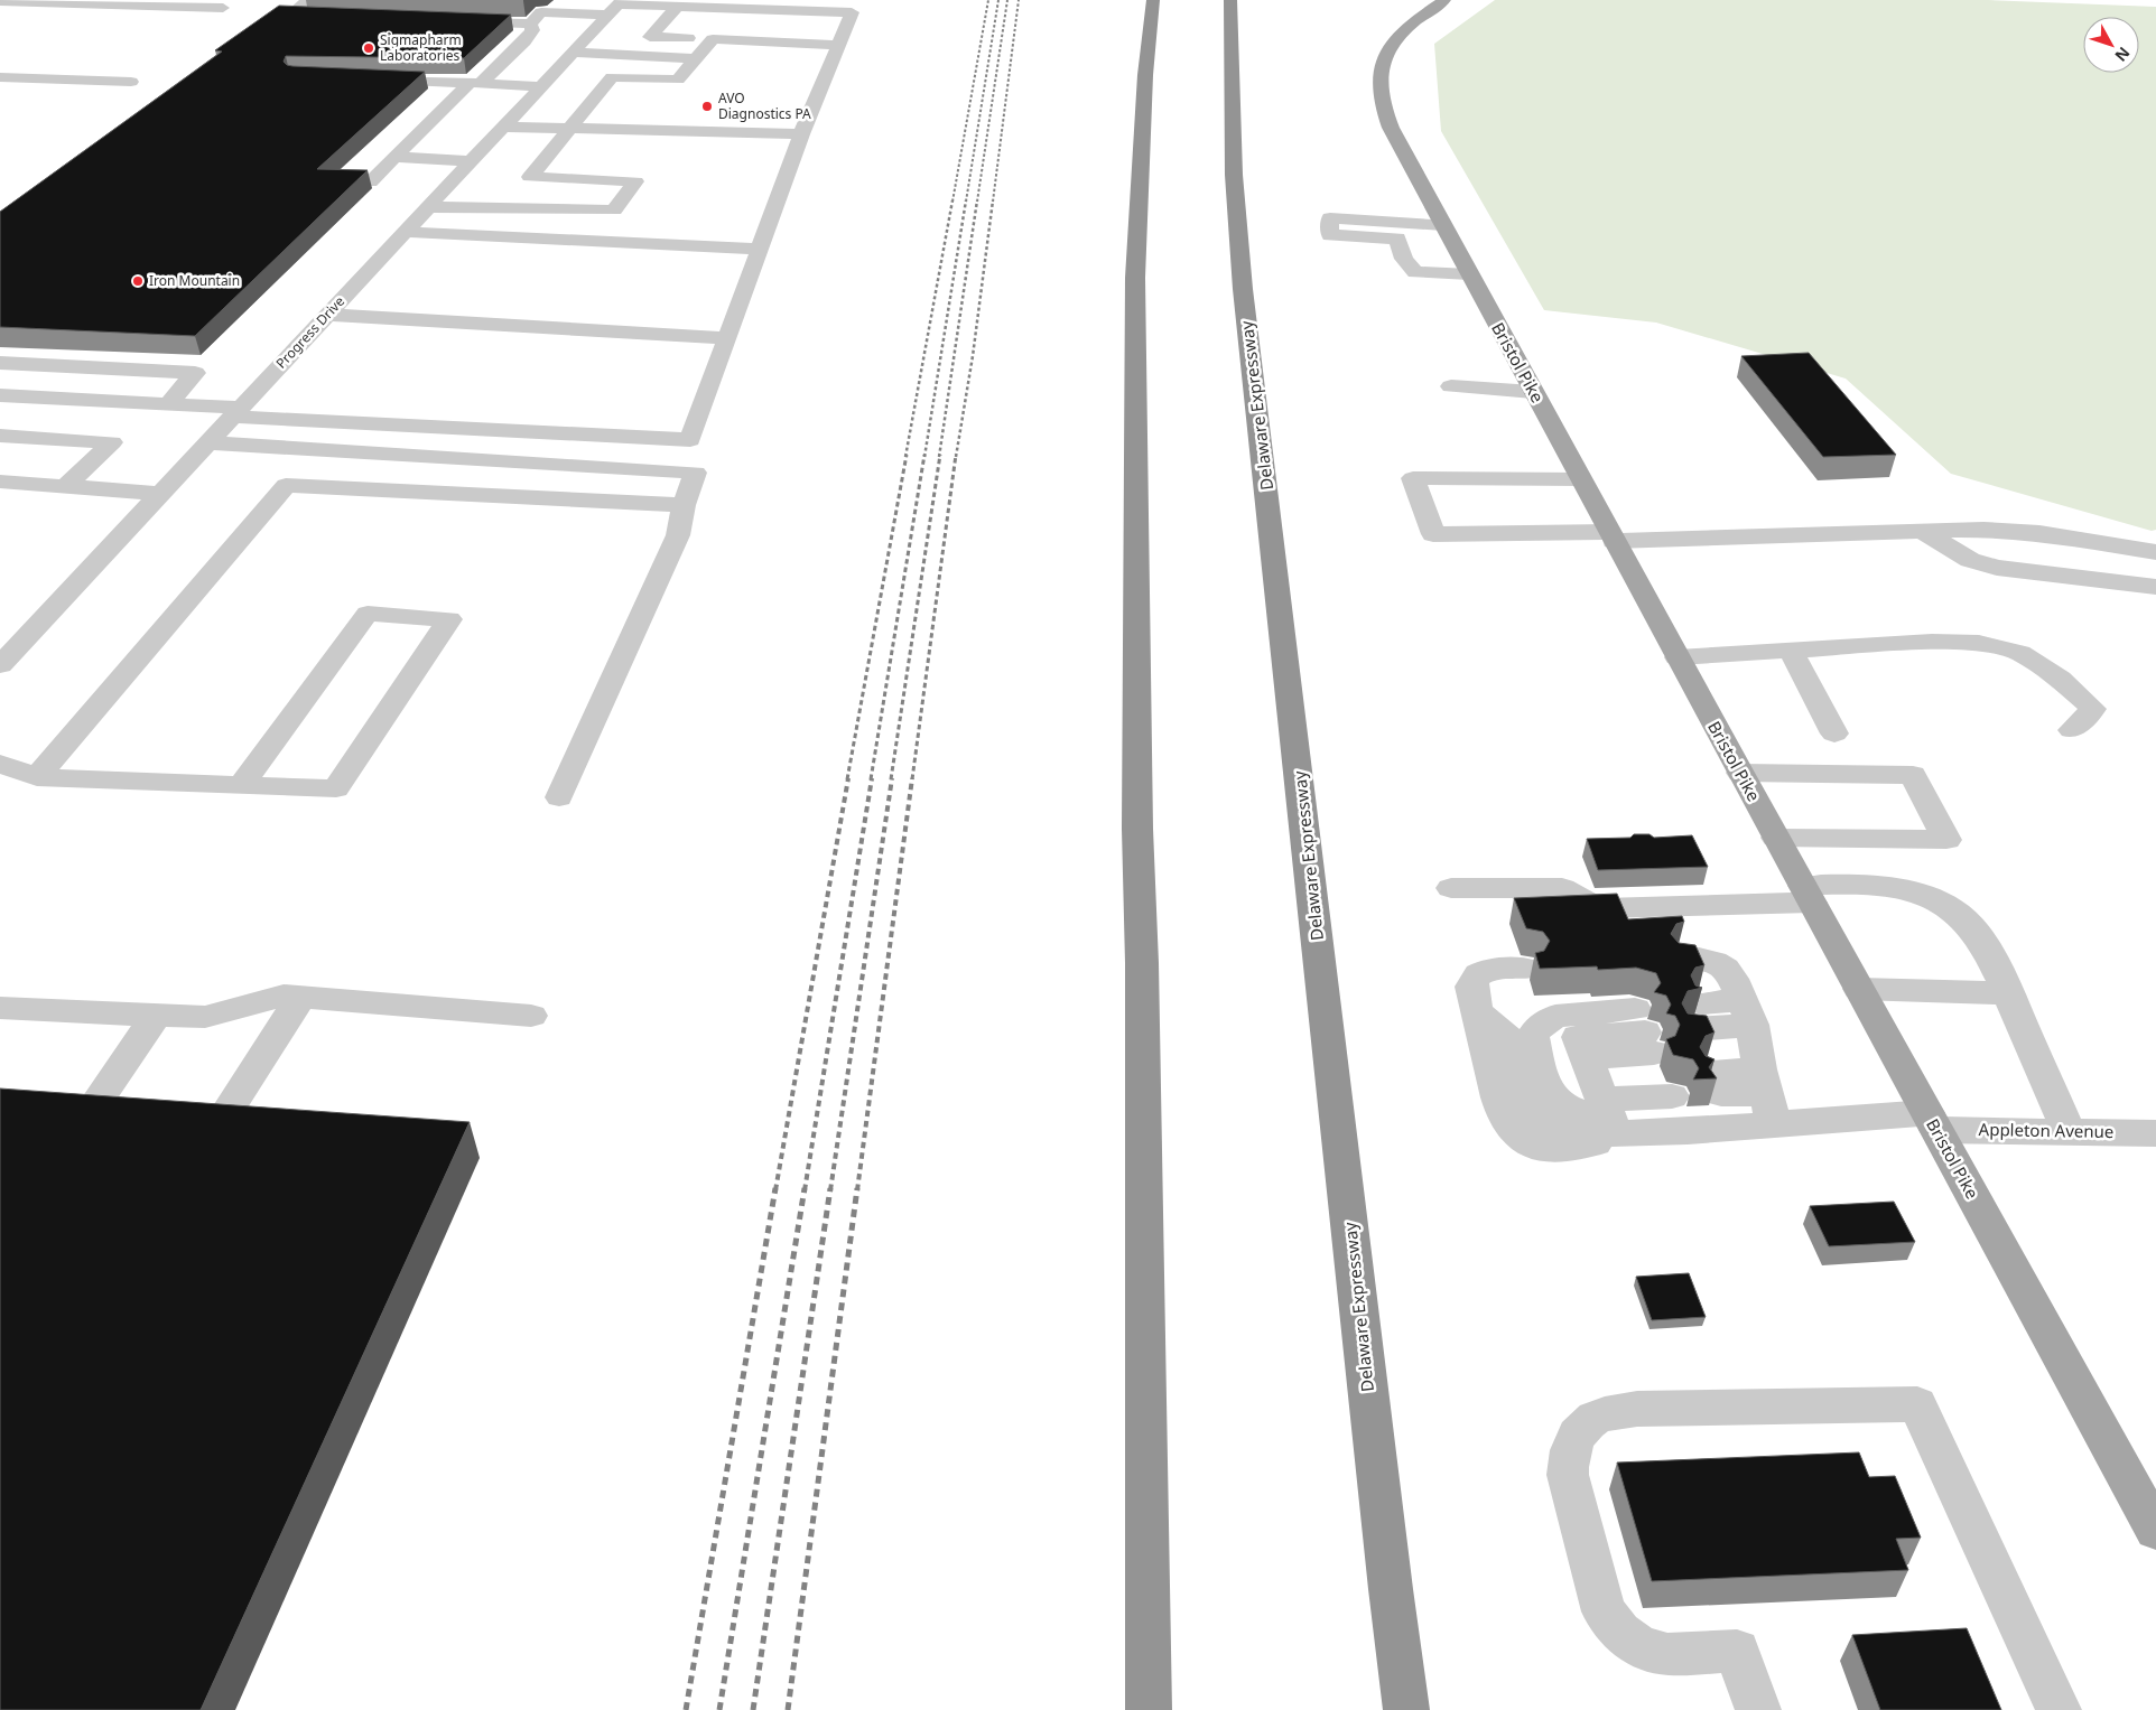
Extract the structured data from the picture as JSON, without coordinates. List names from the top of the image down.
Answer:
{
  "streets": {
    "highway": ["Delaware Expressway"],
    "main road": ["Bristol Pike"],
    "street": ["Progress Drive", "Appleton Avenue"]
  },
  "crossings": [
    ["Bristol Pike", "Appleton Avenue"]
  ],
  "places": ["Sigmapharm Laboratories", "AVO Diagnostics PA", "Iron Mountain"],
  "north": "bottom right"
}
